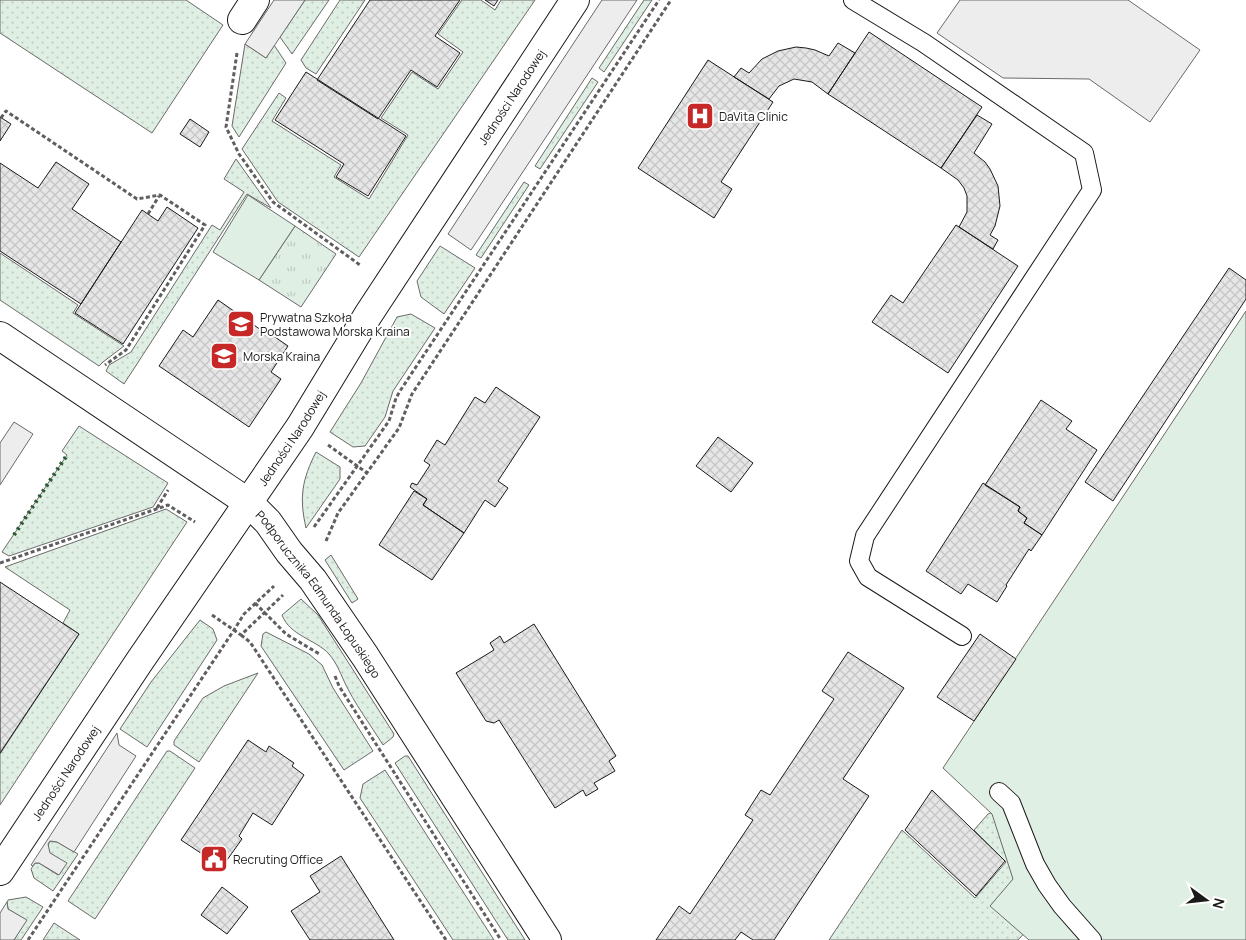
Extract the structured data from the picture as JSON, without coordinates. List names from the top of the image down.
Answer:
{
  "streets": {
    "street": ["Jedności Narodowej", "Podporucznika Edmunda Łopuskiego"]
  },
  "crossings": [
    ["Jedności Narodowej", "Podporucznika Edmunda Łopuskiego"]
  ],
  "places": {
    "hospital": ["DaVita Clinic"],
    "school or university": ["Prywatna Szkoła Podstawowa Morska Kraina", "Morska Kraina"],
    "public building": ["Recruting Office"]
  },
  "north": "right"
}
